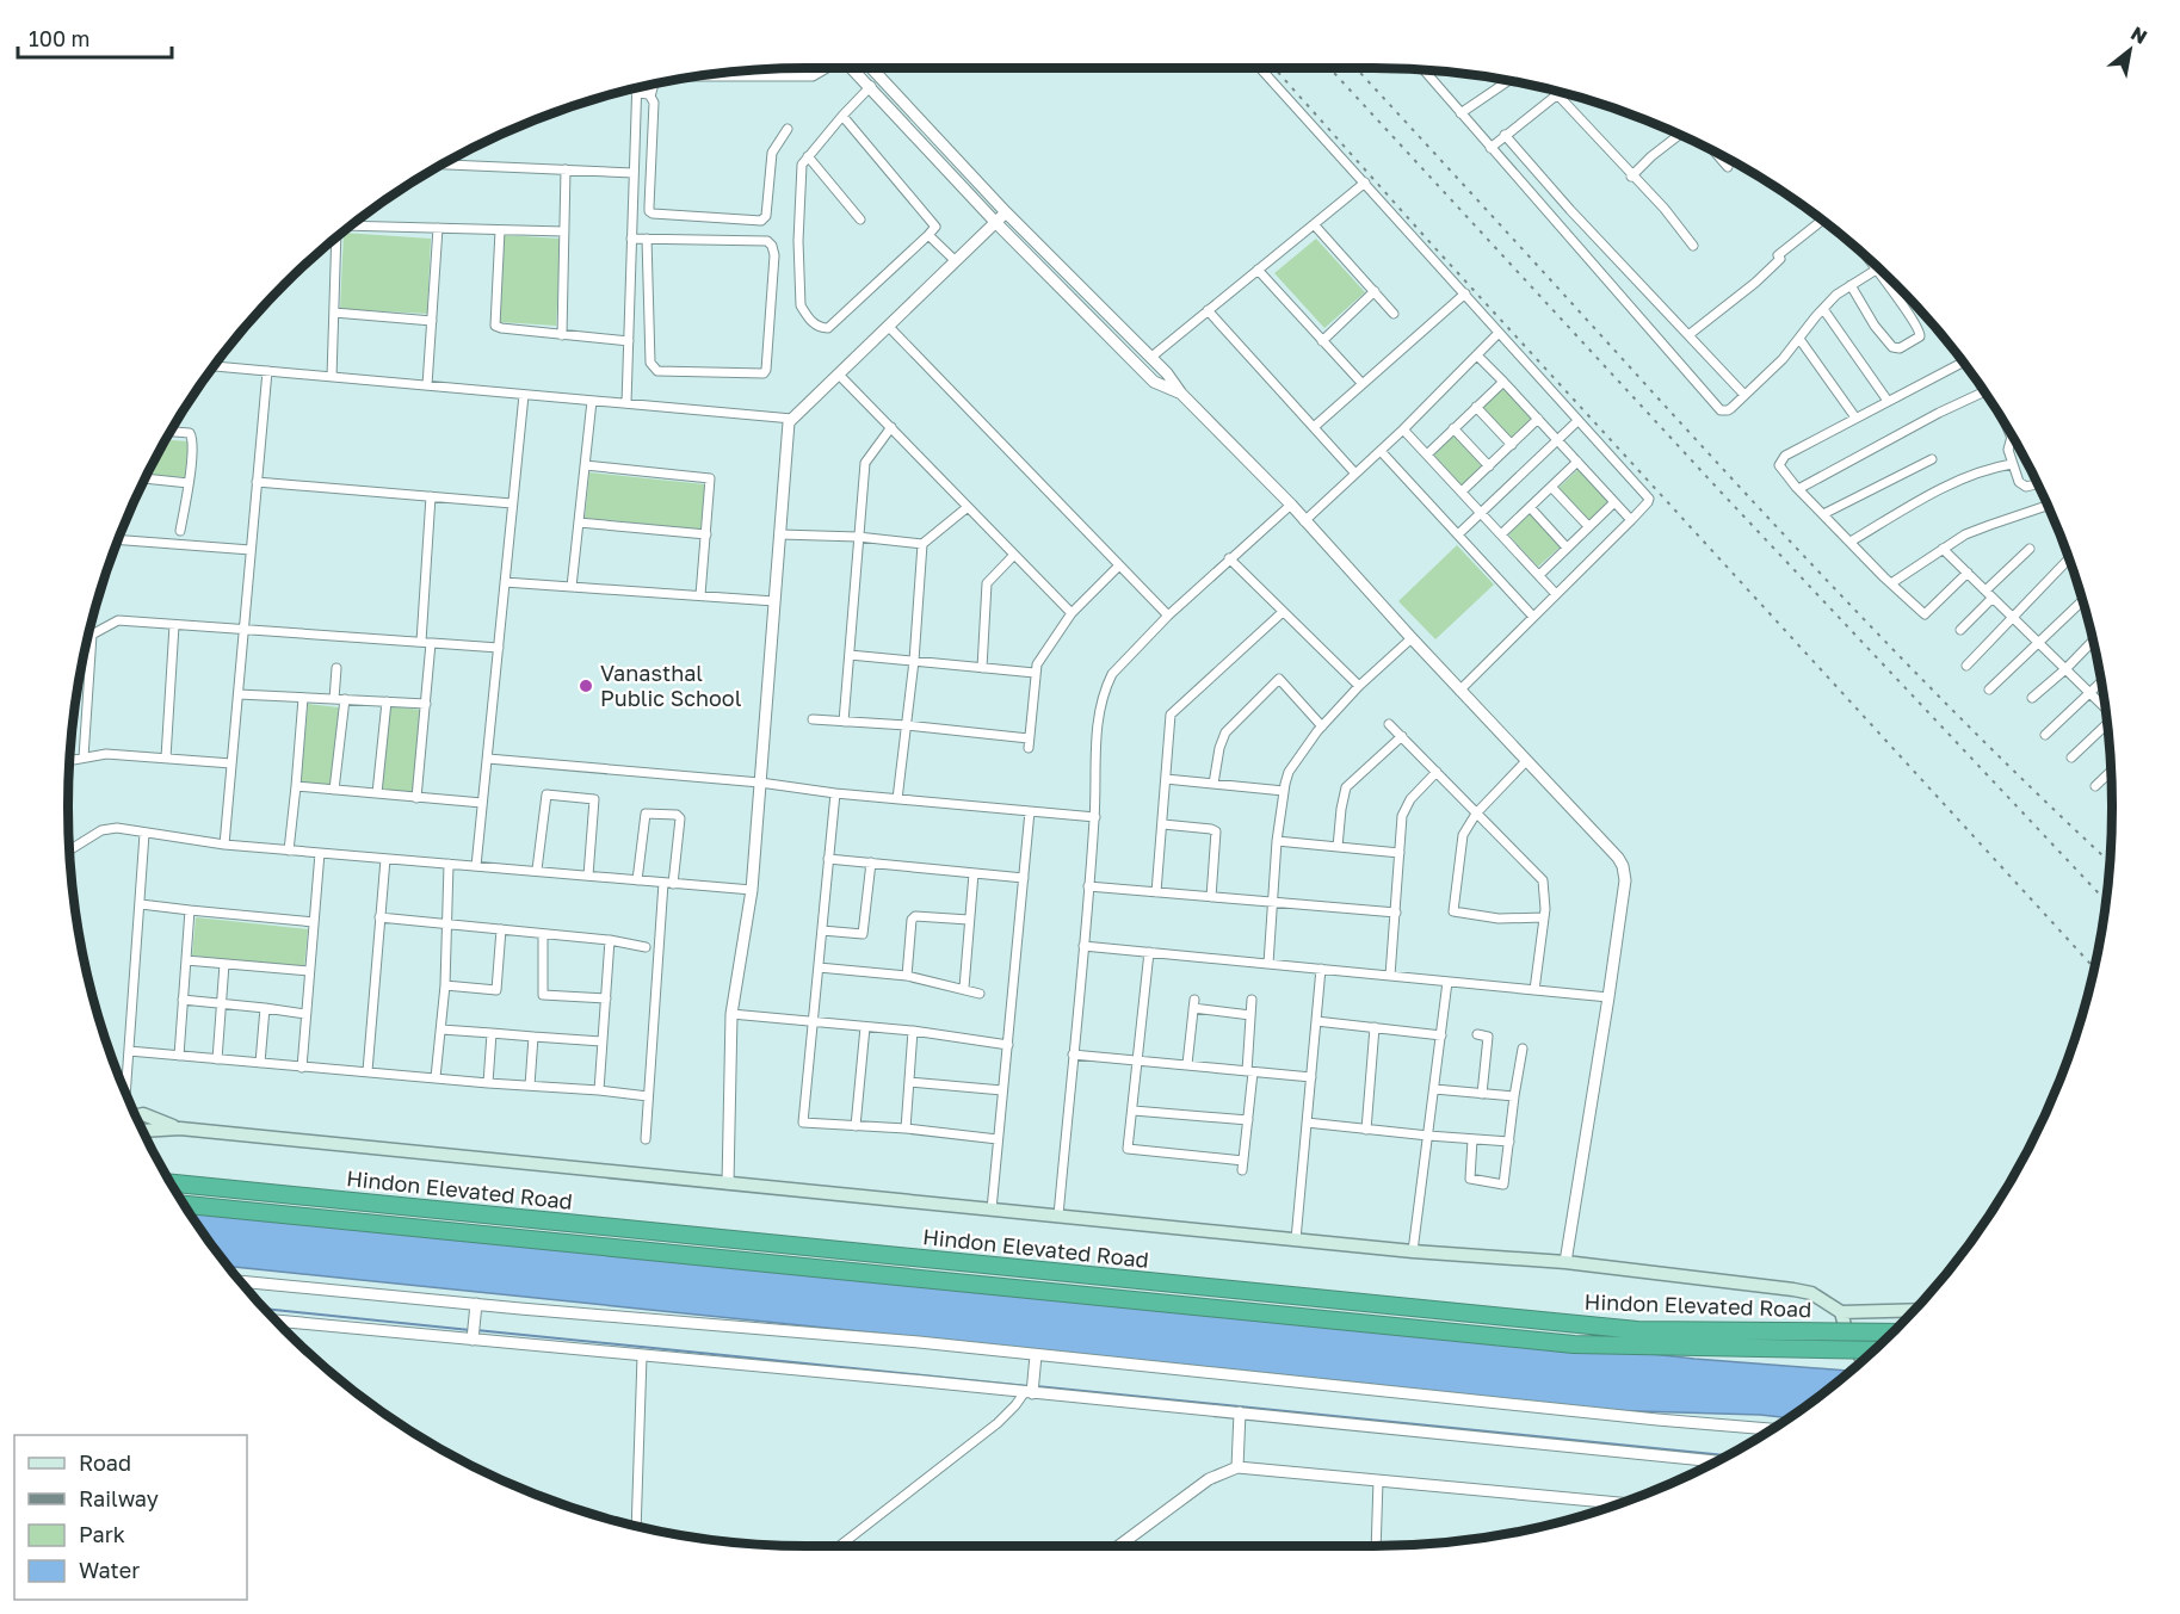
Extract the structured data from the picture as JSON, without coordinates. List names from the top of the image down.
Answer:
{
  "streets": {
    "highway": ["Hindon Elevated Road"]
  },
  "places": ["Vanasthal Public School"],
  "legend": [
    "Road",
    "Railway",
    "Park",
    "Water"
  ],
  "scale_bar": "100 m",
  "north": "top right"
}
